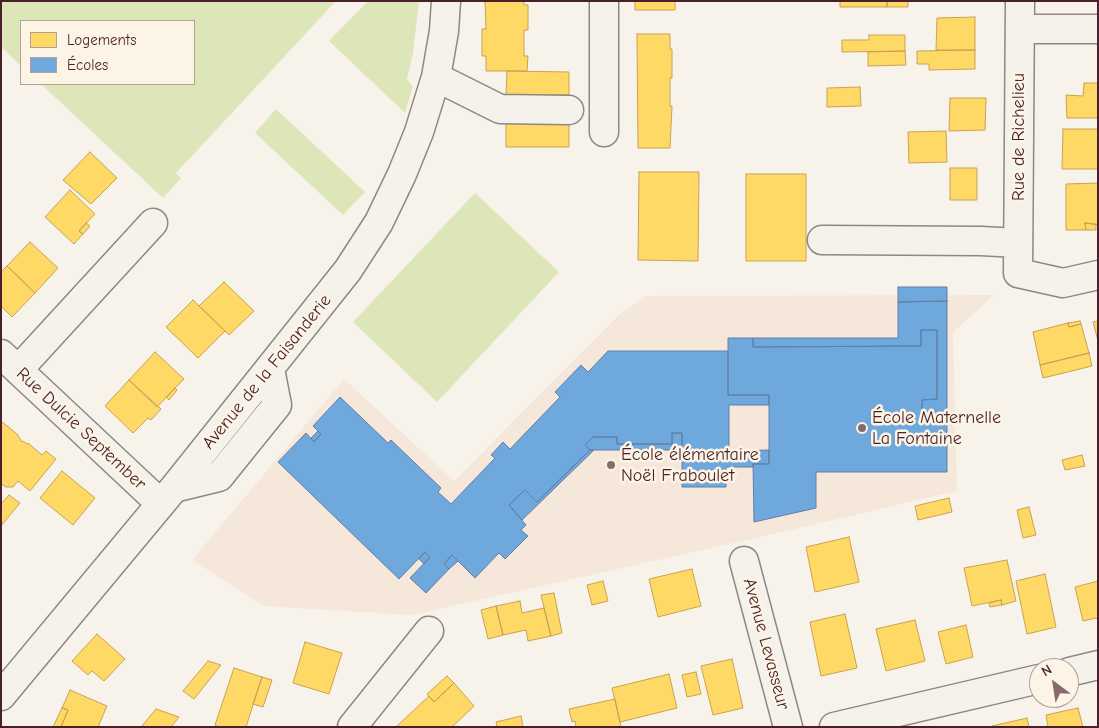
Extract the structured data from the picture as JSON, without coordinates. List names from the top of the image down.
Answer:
{
  "streets": {
    "street": [
      "Rue de Richelieu",
      "Avenue de la Faisanderie",
      "Rue Dulcie September",
      "Avenue Levasseur"
    ]
  },
  "crossings": [
    ["Avenue de la Faisanderie", "Rue Dulcie September"]
  ],
  "places": ["École Maternelle La Fontaine", "École élémentaire Noël Fraboulet"],
  "legend": ["Logements", "Écoles"],
  "north": "top left"
}
